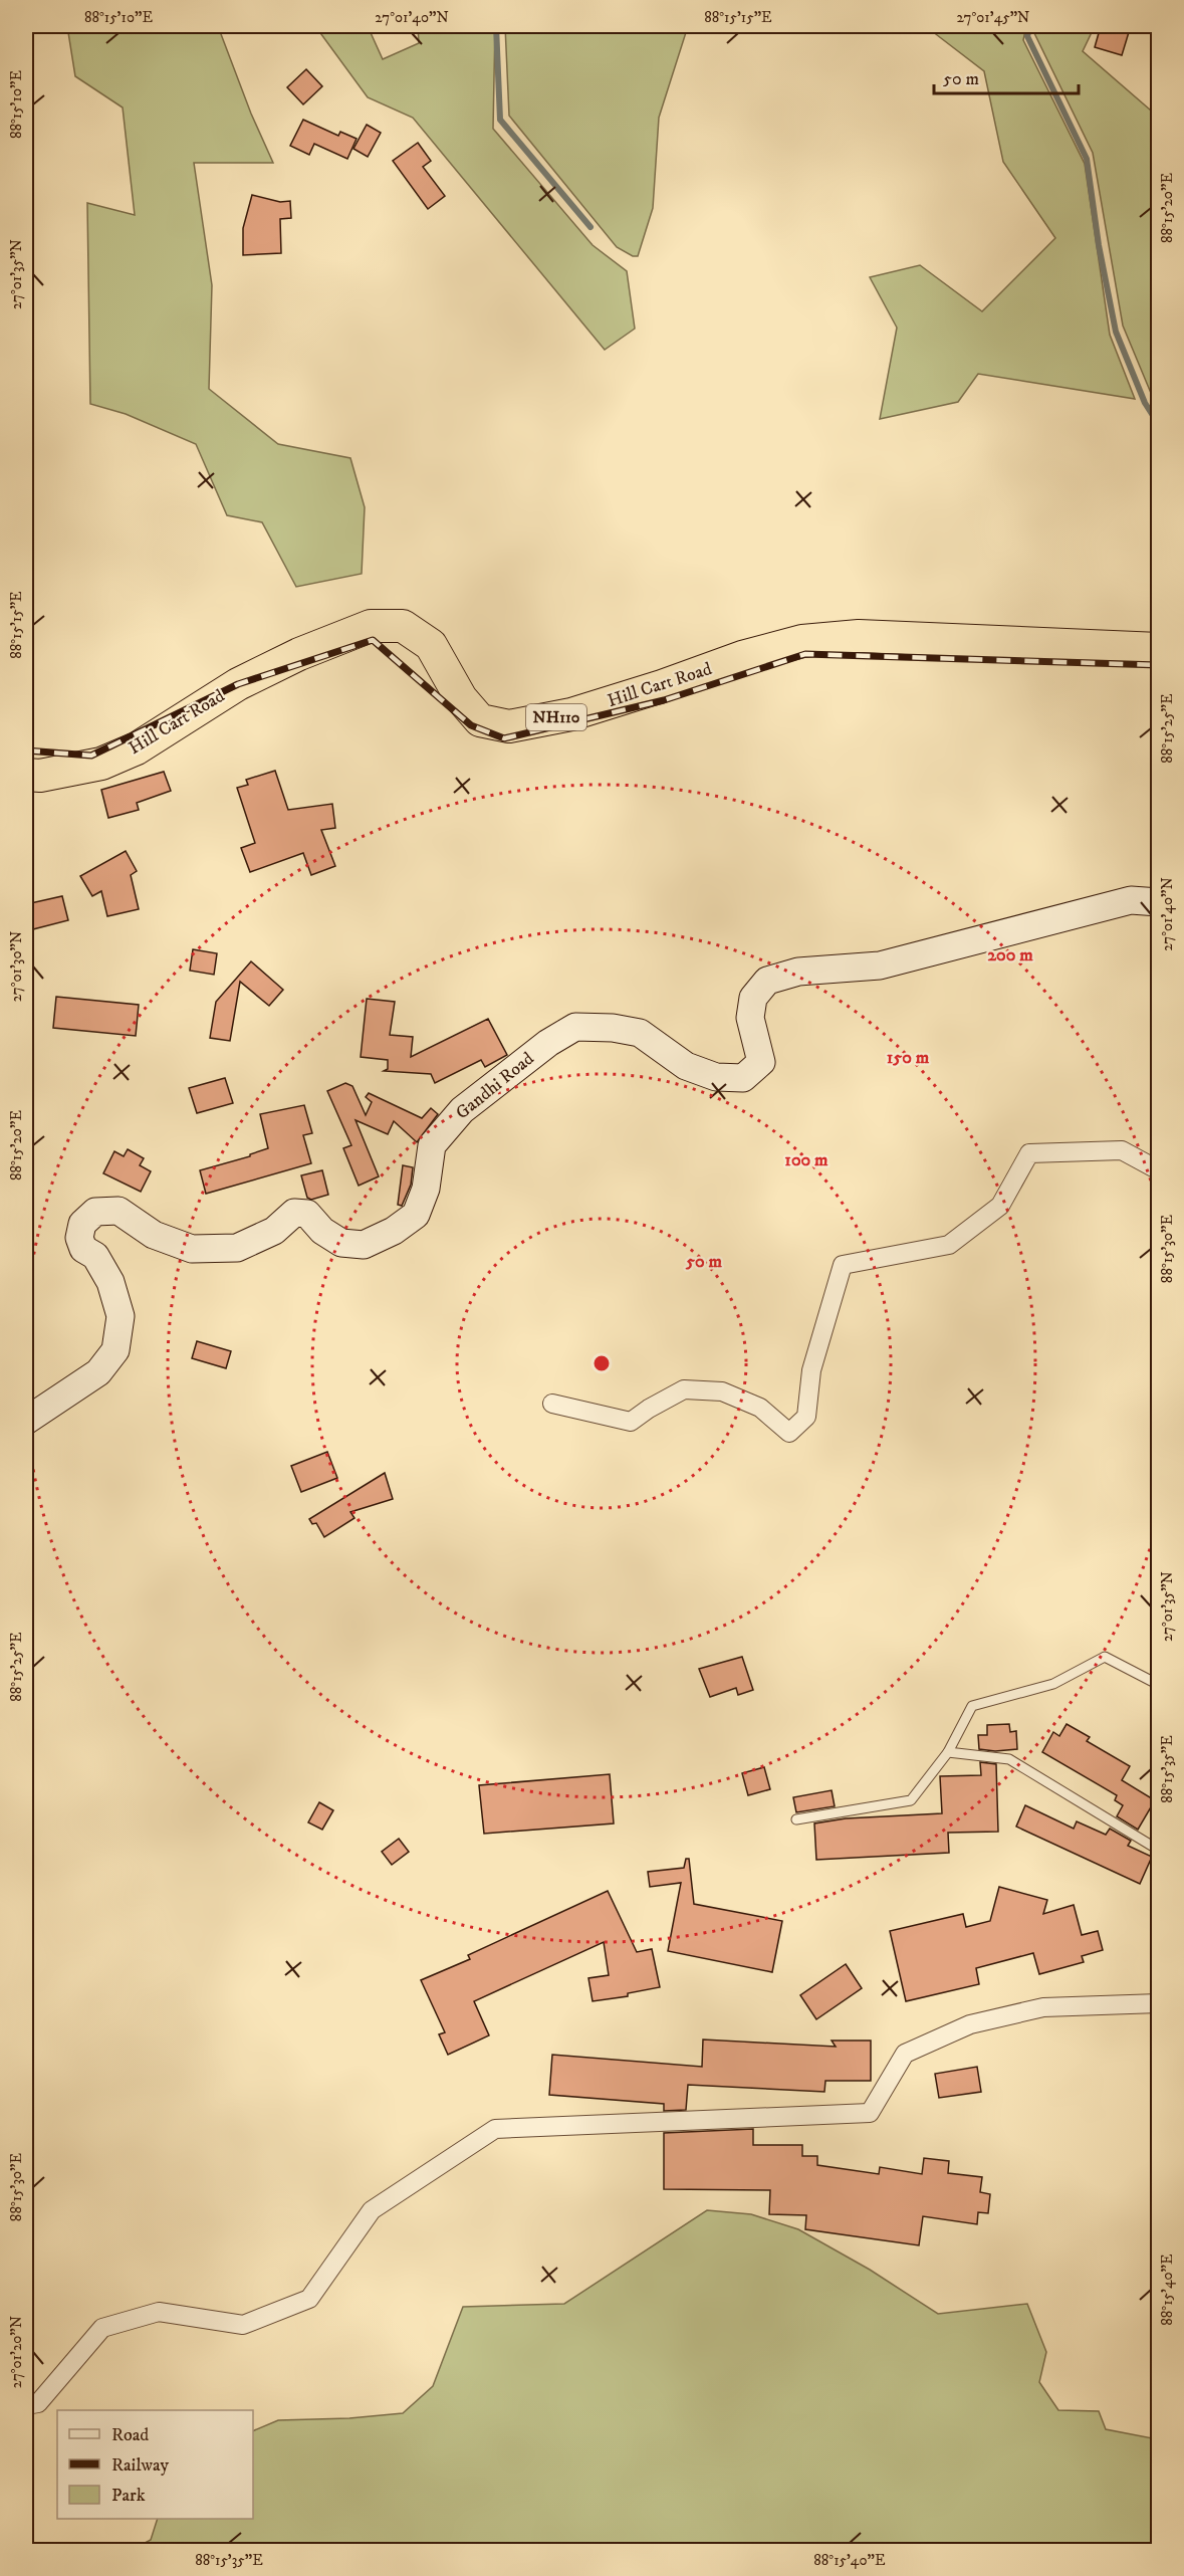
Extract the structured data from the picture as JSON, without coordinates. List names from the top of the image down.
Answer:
{
  "streets": {
    "highway": ["Hill Cart Road", "NH110"],
    "main road": ["Gandhi Road"]
  },
  "legend": ["Road", "Railway", "Park"],
  "scale_bar": "50 m",
  "coordinates": [
    "88°15'10\"E",
    "27°01'40\"N",
    "88°15'15\"E",
    "27°01'45\"N",
    "88°15'20\"E",
    "27°01'35\"N",
    "88°15'25\"E",
    "27°01'30\"N",
    "88°15'30\"E",
    "88°15'35\"E",
    "88°15'40\"E",
    "27°01'20\"N"
  ],
  "rings": [
    "200 m",
    "150 m",
    "100 m",
    "50 m"
  ]
}
